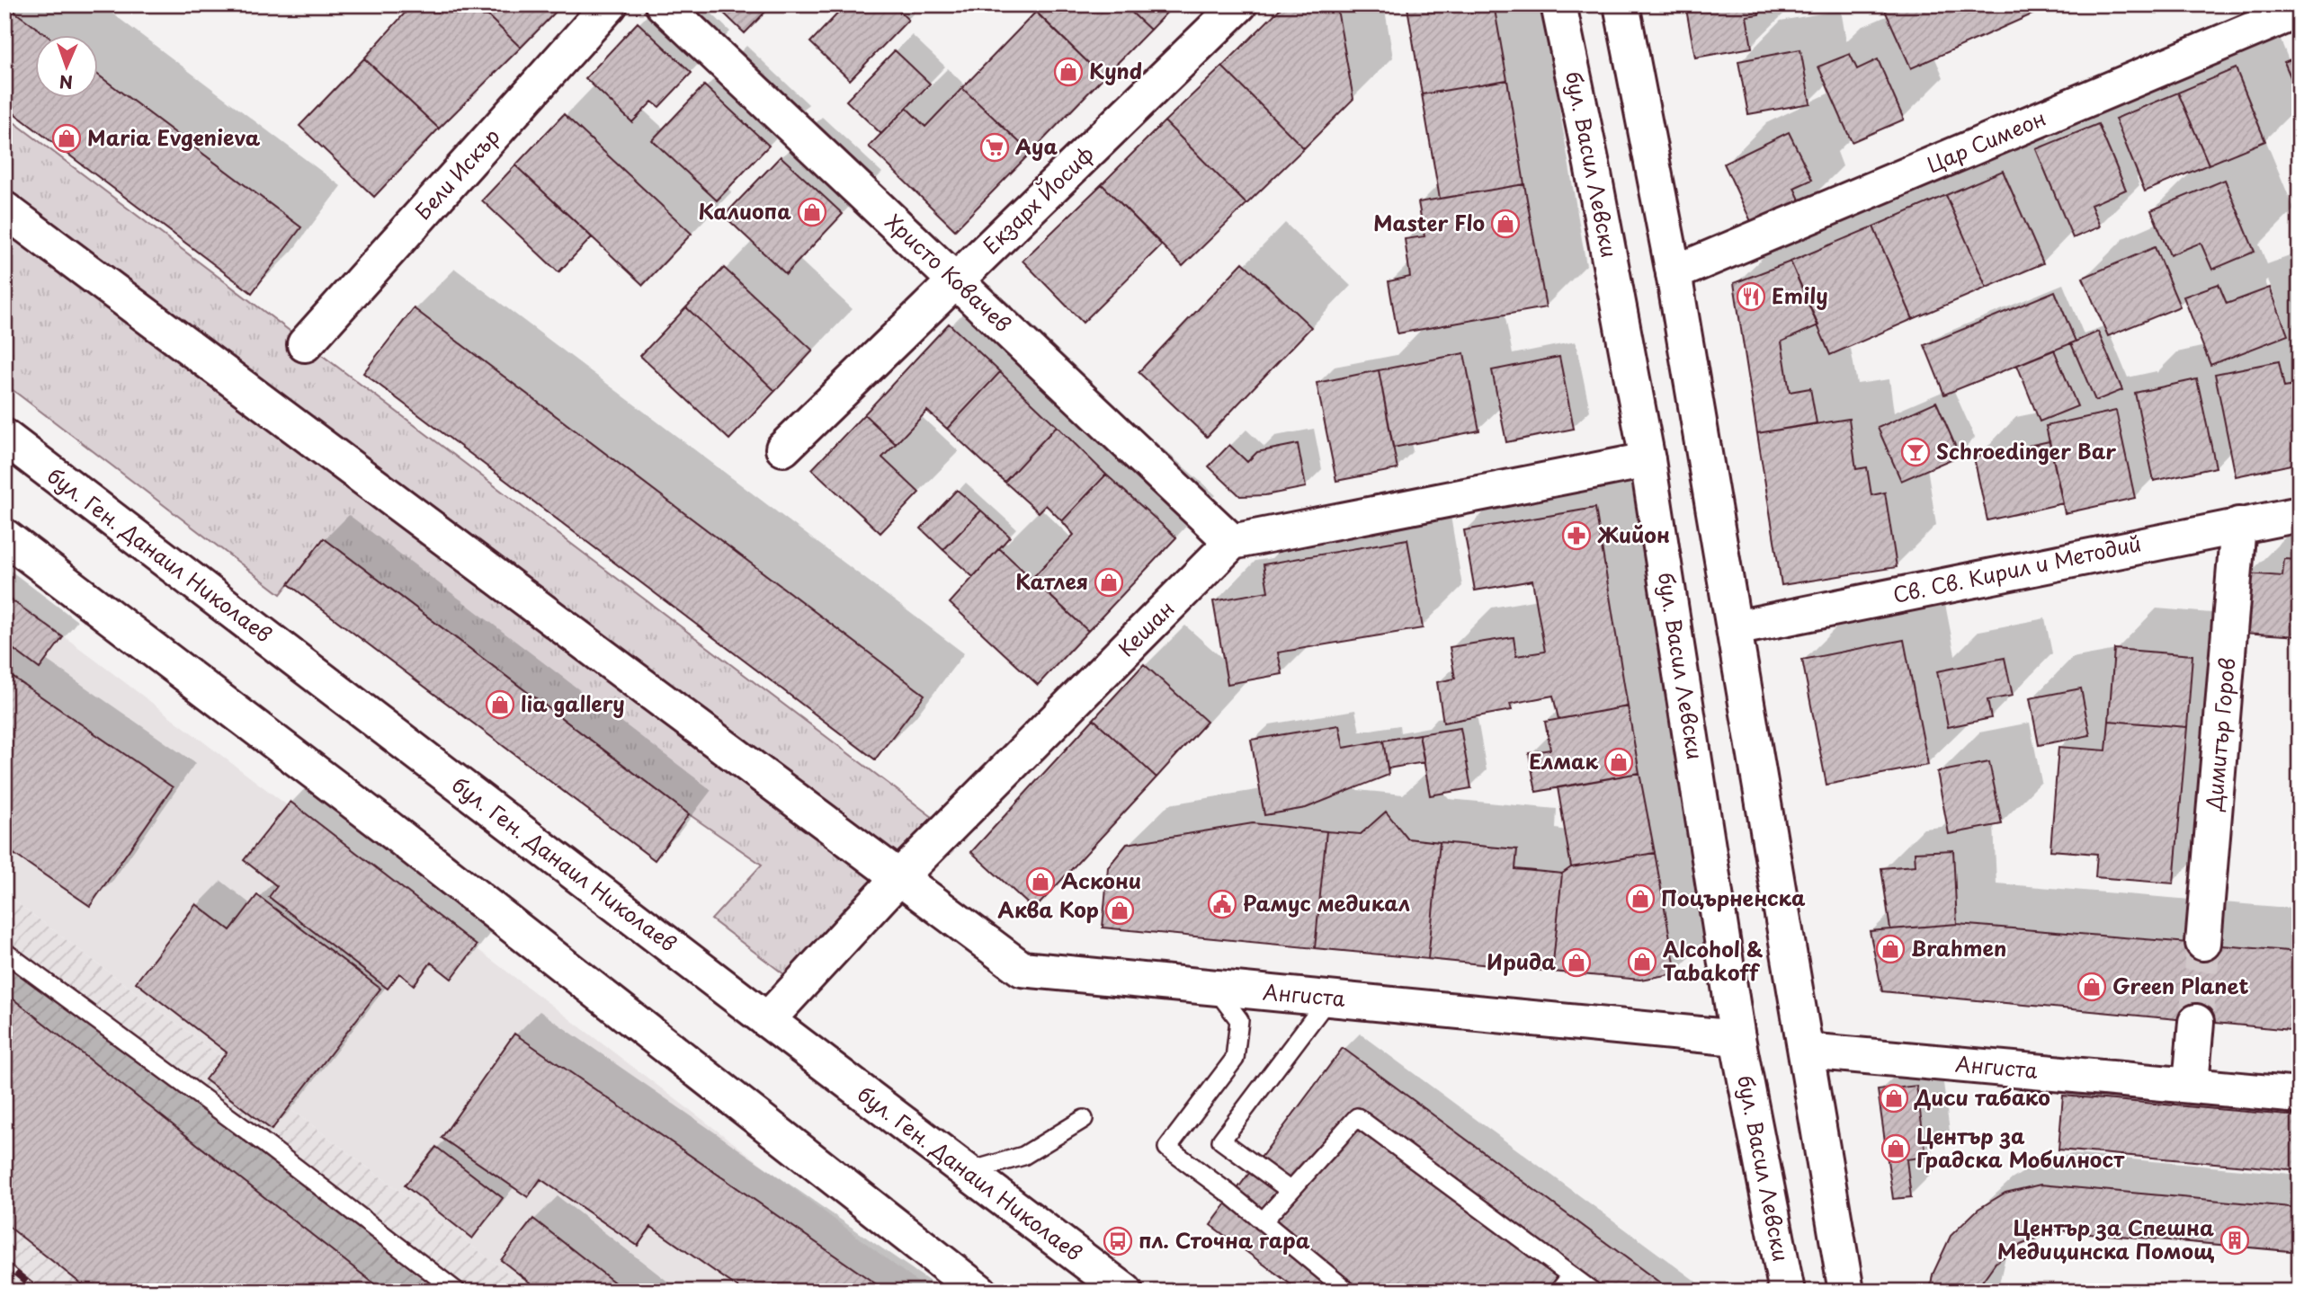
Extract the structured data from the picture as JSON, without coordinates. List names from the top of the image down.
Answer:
{
  "streets": {
    "street": [
      "Цар Симеон",
      "бул. Васил Левски",
      "Бели Искър",
      "Екзарх Йосиф",
      "Христо Ковачев",
      "бул. Ген. Данаил Николаев",
      "Св. Св. Кирил и Методий",
      "Кешан",
      "Димитър Горов",
      "Ангиста"
    ]
  },
  "crossings": [
    ["бул. Васил Левски", "Ангиста"],
    ["Екзарх Йосиф", "Христо Ковачев"],
    ["Христо Ковачев", "Кешан"],
    ["бул. Ген. Данаил Николаев", "Кешан"],
    ["Св. Св. Кирил и Методий", "Димитър Горов"],
    ["Кешан", "Ангиста"]
  ],
  "places": {
    "shop": [
      "Kynd",
      "Maria Evgenieva",
      "Калиопа",
      "Master Flo",
      "Катлея",
      "lia gallery",
      "Елмак",
      "Аскони",
      "Поцърненска",
      "Аква Кор",
      "Brahmen",
      "Alcohol & Tabakoff",
      "Ирида",
      "Green Planet",
      "Диси табако",
      "Център за Градска Мобилност"
    ],
    "supermarket": ["Aya"],
    "restaurant": ["Emily"],
    "bar": ["Schroedinger Bar"],
    "pharmacy": ["Жийон"],
    "public building": ["Рамус медикал"],
    "building": ["Център за Спешна Медицинска Помощ"],
    "bus stop": ["пл. Сточна гара"]
  },
  "north": "bottom"
}
